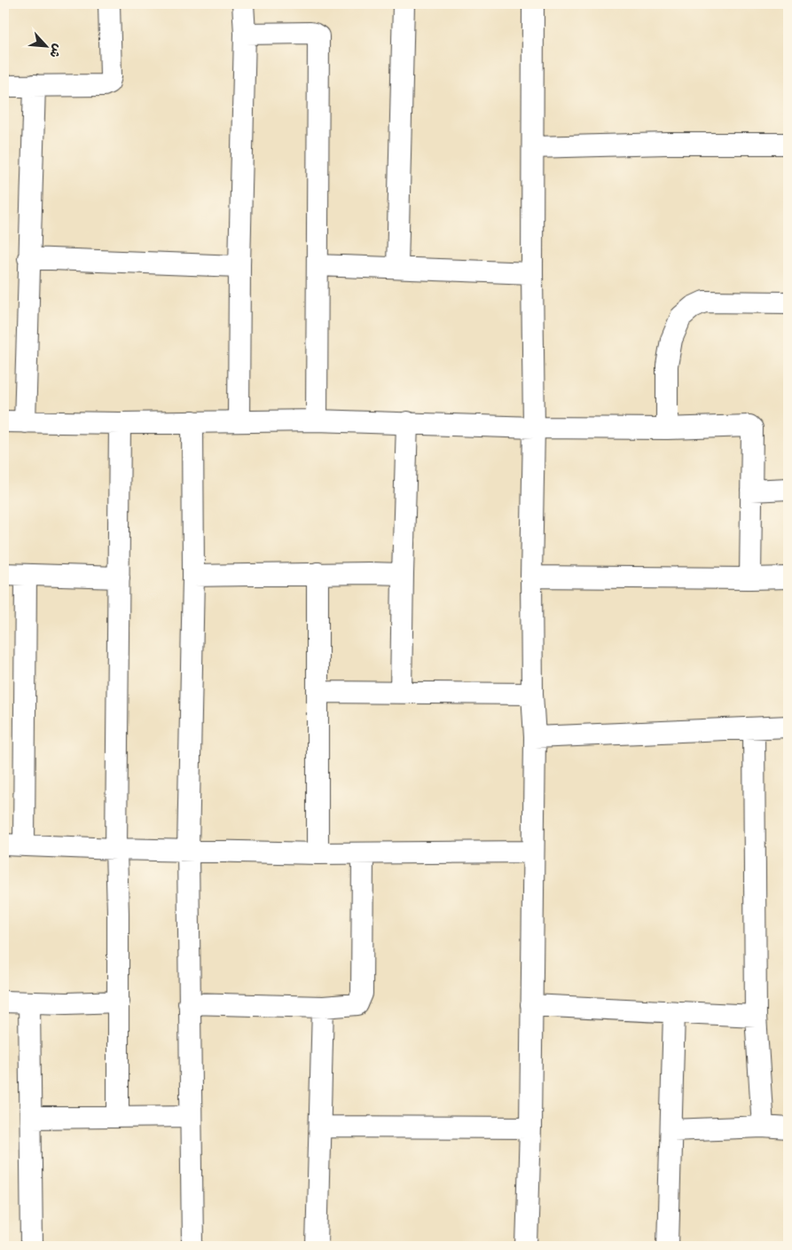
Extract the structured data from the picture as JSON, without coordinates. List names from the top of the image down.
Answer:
{
  "north": "bottom right"
}
